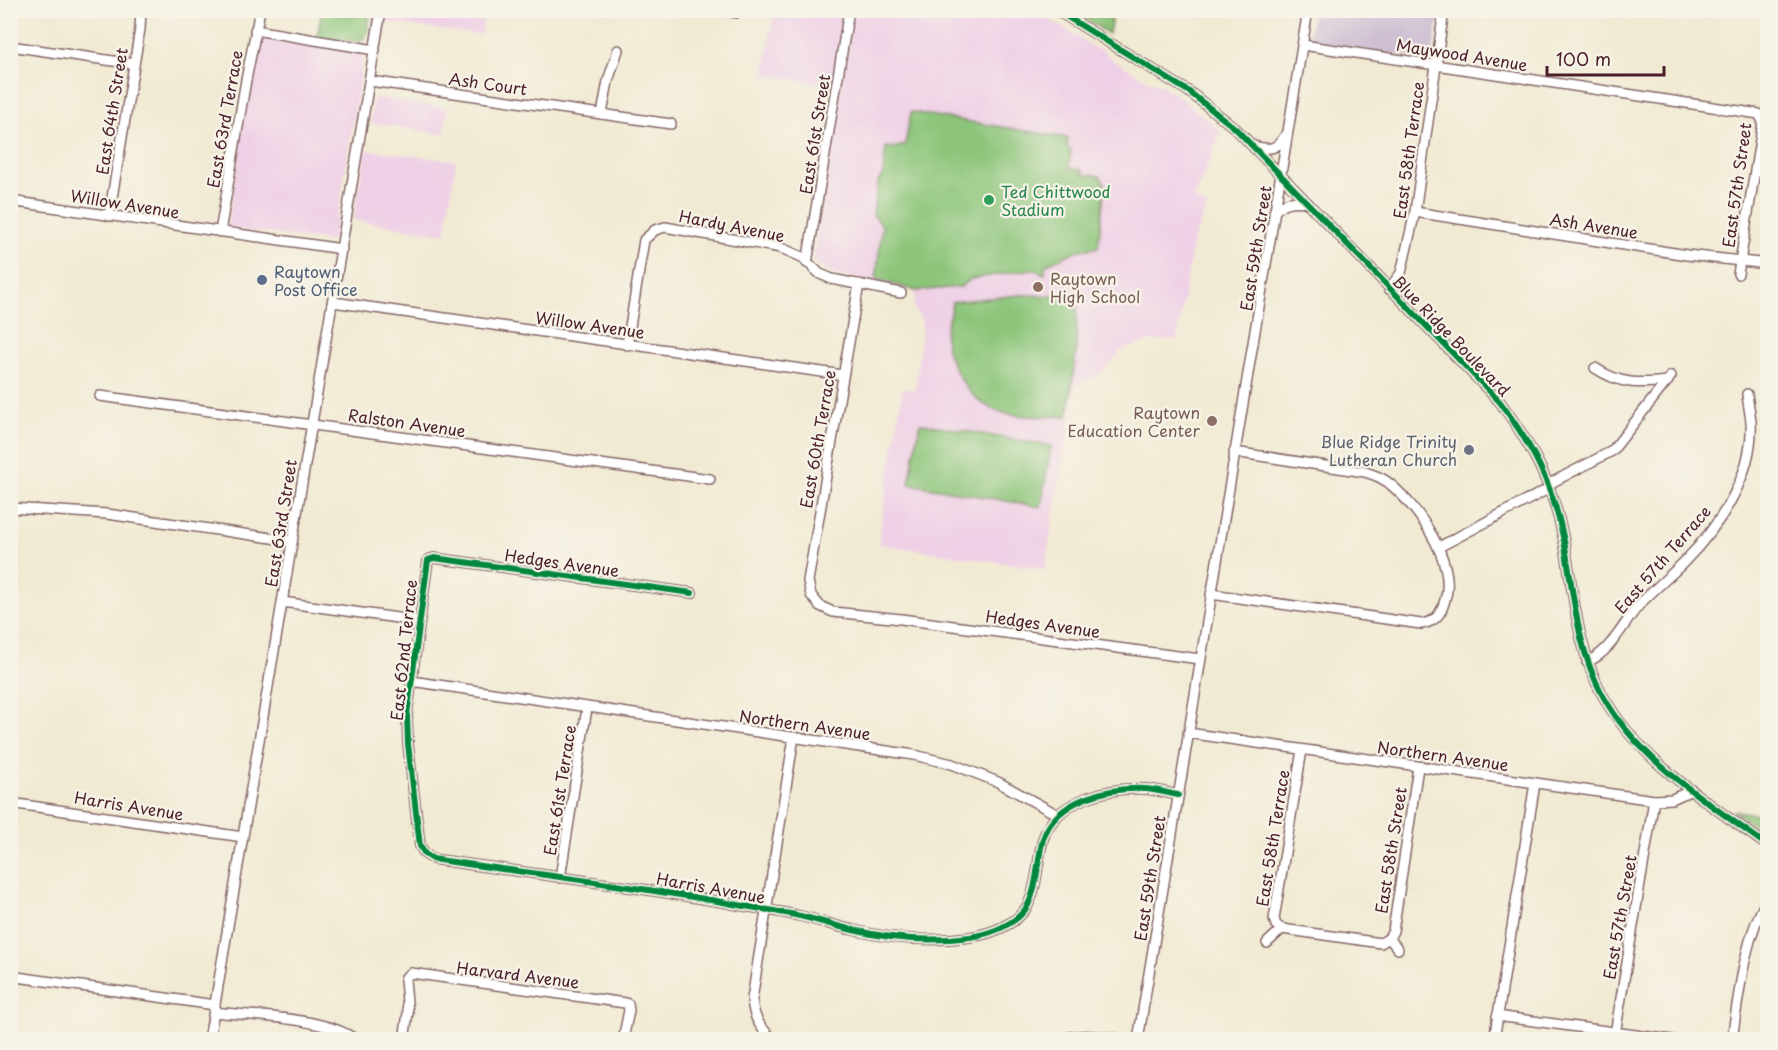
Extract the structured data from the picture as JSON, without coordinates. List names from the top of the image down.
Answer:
{
  "streets": {
    "street": [
      "Maywood Avenue",
      "Ash Court",
      "East 64th Street",
      "East 63rd Terrace",
      "East 61st Street",
      "East 58th Terrace",
      "East 57th Street",
      "Willow Avenue",
      "Hardy Avenue",
      "Ash Avenue",
      "East 59th Street",
      "Blue Ridge Boulevard",
      "Ralston Avenue",
      "East 60th Terrace",
      "East 63rd Street",
      "East 57th Terrace",
      "Hedges Avenue",
      "East 62nd Terrace",
      "Northern Avenue",
      "East 61st Terrace",
      "Harris Avenue",
      "East 58th Street",
      "Harvard Avenue"
    ]
  },
  "crossings": [
    ["Maywood Avenue", "East 58th Terrace"],
    ["Maywood Avenue", "East 57th Street"],
    ["Maywood Avenue", "East 59th Street"],
    ["Ash Court", "East 63rd Street"],
    ["East 64th Street", "Willow Avenue"],
    ["East 63rd Terrace", "Willow Avenue"],
    ["East 61st Street", "Hardy Avenue"],
    ["East 58th Terrace", "Ash Avenue"],
    ["East 58th Terrace", "Blue Ridge Boulevard"],
    ["East 58th Terrace", "Northern Avenue"],
    ["East 57th Street", "Ash Avenue"],
    ["East 57th Street", "Northern Avenue"],
    ["Willow Avenue", "Hardy Avenue"],
    ["Willow Avenue", "East 60th Terrace"],
    ["Willow Avenue", "East 63rd Street"],
    ["Hardy Avenue", "East 60th Terrace"],
    ["East 59th Street", "Blue Ridge Boulevard"],
    ["East 59th Street", "Hedges Avenue"],
    ["East 59th Street", "Northern Avenue"],
    ["Blue Ridge Boulevard", "East 57th Terrace"],
    ["Blue Ridge Boulevard", "Northern Avenue"],
    ["Ralston Avenue", "East 63rd Street"],
    ["East 60th Terrace", "Hedges Avenue"],
    ["East 63rd Street", "Harris Avenue"],
    ["Hedges Avenue", "East 62nd Terrace"],
    ["East 62nd Terrace", "Northern Avenue"],
    ["East 62nd Terrace", "Harris Avenue"],
    ["Northern Avenue", "East 61st Terrace"],
    ["Northern Avenue", "Harris Avenue"],
    ["Northern Avenue", "East 58th Street"],
    ["East 61st Terrace", "Harris Avenue"]
  ],
  "places": [
    "Ted Chittwood Stadium",
    "Raytown Post Office",
    "Raytown High School",
    "Raytown Education Center",
    "Blue Ridge Trinity Lutheran Church"
  ],
  "scale_bar": "100 m"
}
